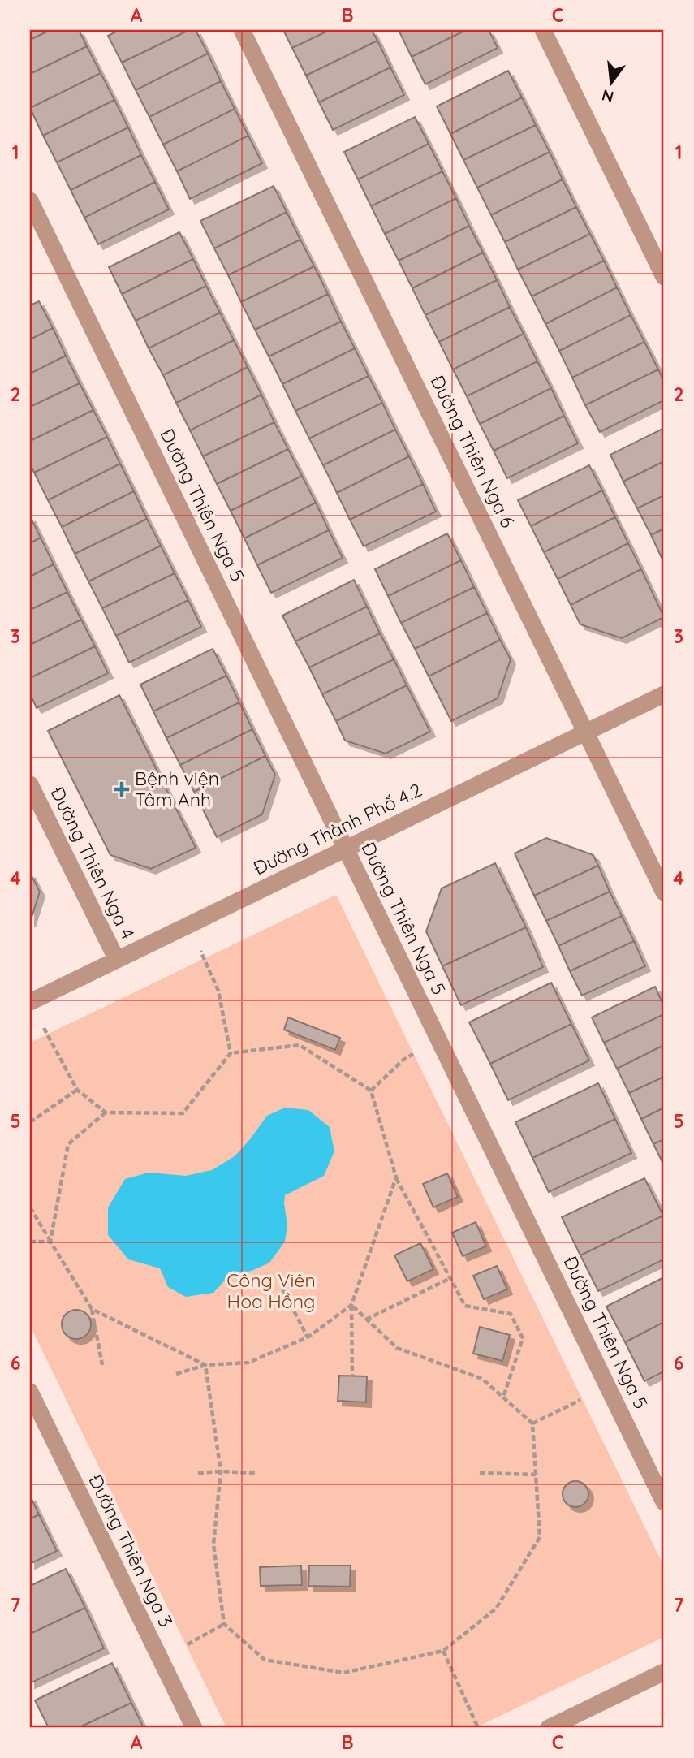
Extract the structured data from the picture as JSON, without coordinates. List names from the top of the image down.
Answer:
{
  "streets": {
    "street": [
      "Đường Thiên Nga 6",
      "Đường Thiên Nga 5",
      "Đường Thành Phố 4.2",
      "Đường Thiên Nga 4",
      "Đường Thiên Nga 3"
    ]
  },
  "crossings": [
    ["Đường Thiên Nga 6", "Đường Thành Phố 4.2"],
    ["Đường Thiên Nga 5", "Đường Thành Phố 4.2"],
    ["Đường Thành Phố 4.2", "Đường Thiên Nga 4"]
  ],
  "parks": ["Công Viên Hoa Hồng"],
  "places": {
    "health": ["Bệnh viện Tâm Anh"]
  },
  "north": "bottom",
  "grid": {
    "columns": ["A", "B", "C"],
    "rows": [
      "1",
      "2",
      "3",
      "4",
      "5",
      "6",
      "7"
    ]
  }
}
